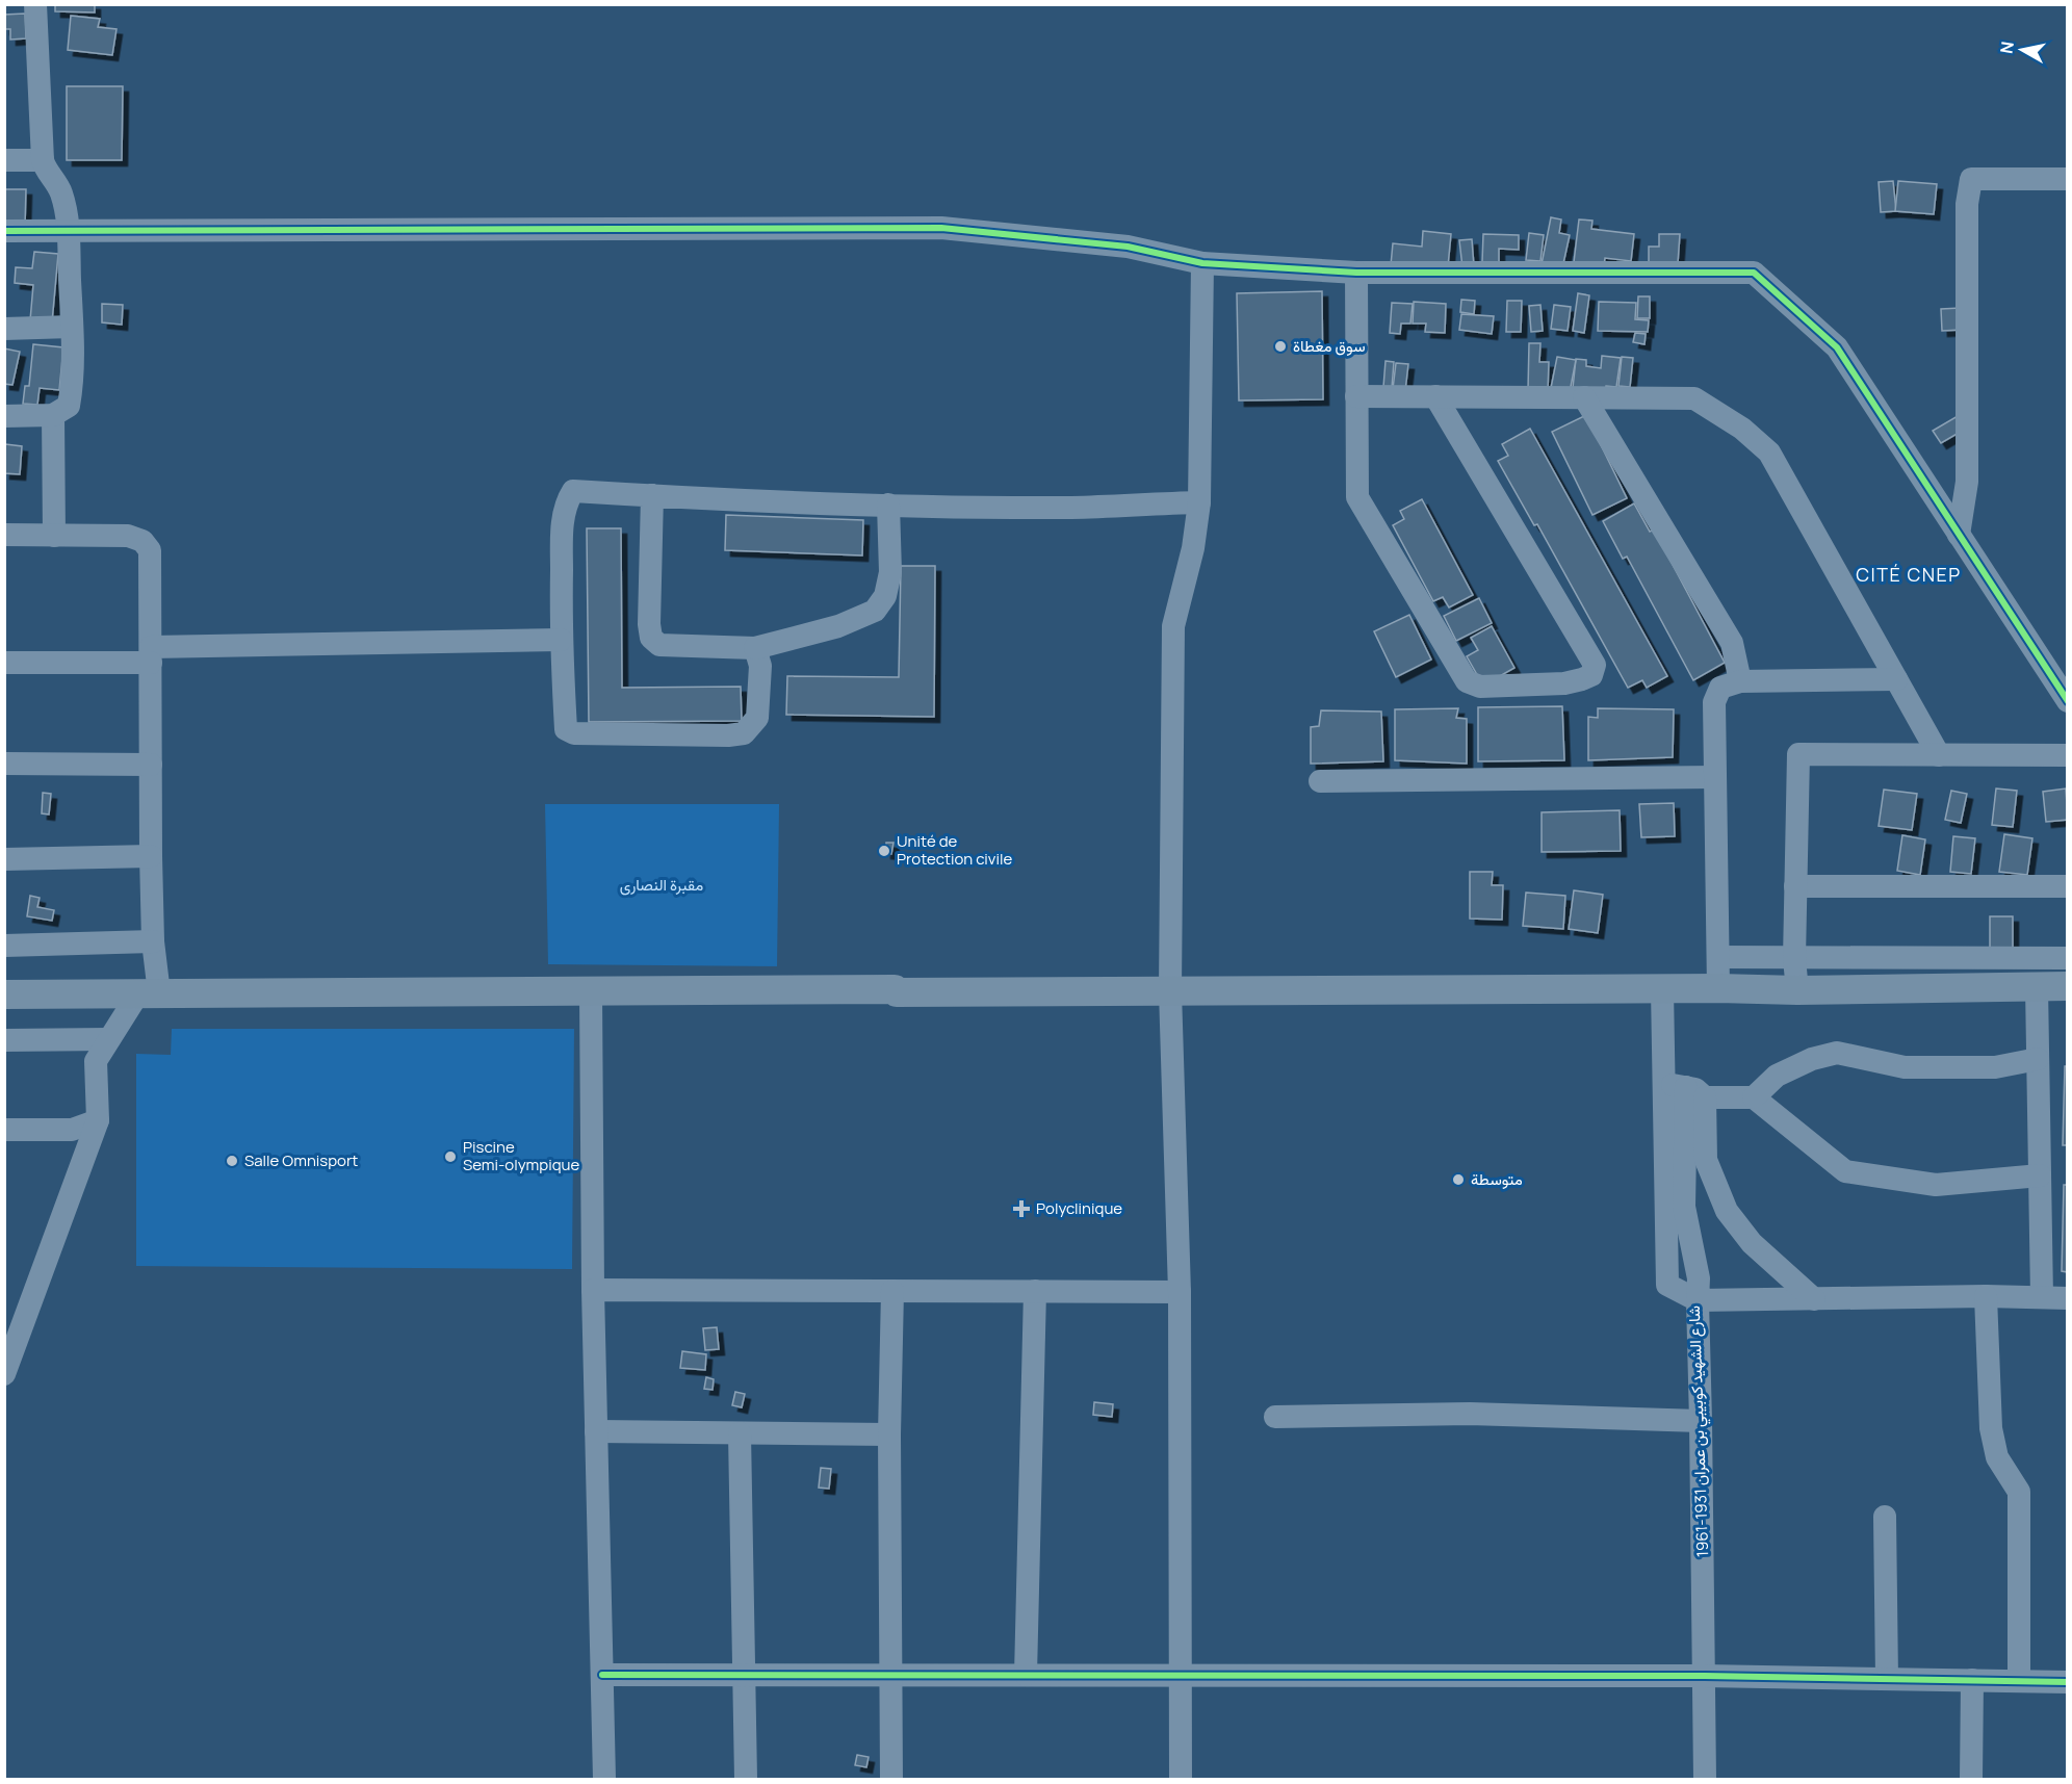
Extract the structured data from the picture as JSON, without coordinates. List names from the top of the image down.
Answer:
{
  "streets": {
    "street": ["شارع الشهيد كوبيبي بن عمران 1931-1961"]
  },
  "districts": ["CITÉ CNEP"],
  "parks": ["مقبرة النصارى"],
  "places": {
    "other": [
      "سوق مغطاة",
      "Unité de Protection civile",
      "Piscine Semi-olympique",
      "Salle Omnisport",
      "متوسطة"
    ],
    "health": ["Polyclinique"]
  },
  "north": "left"
}
